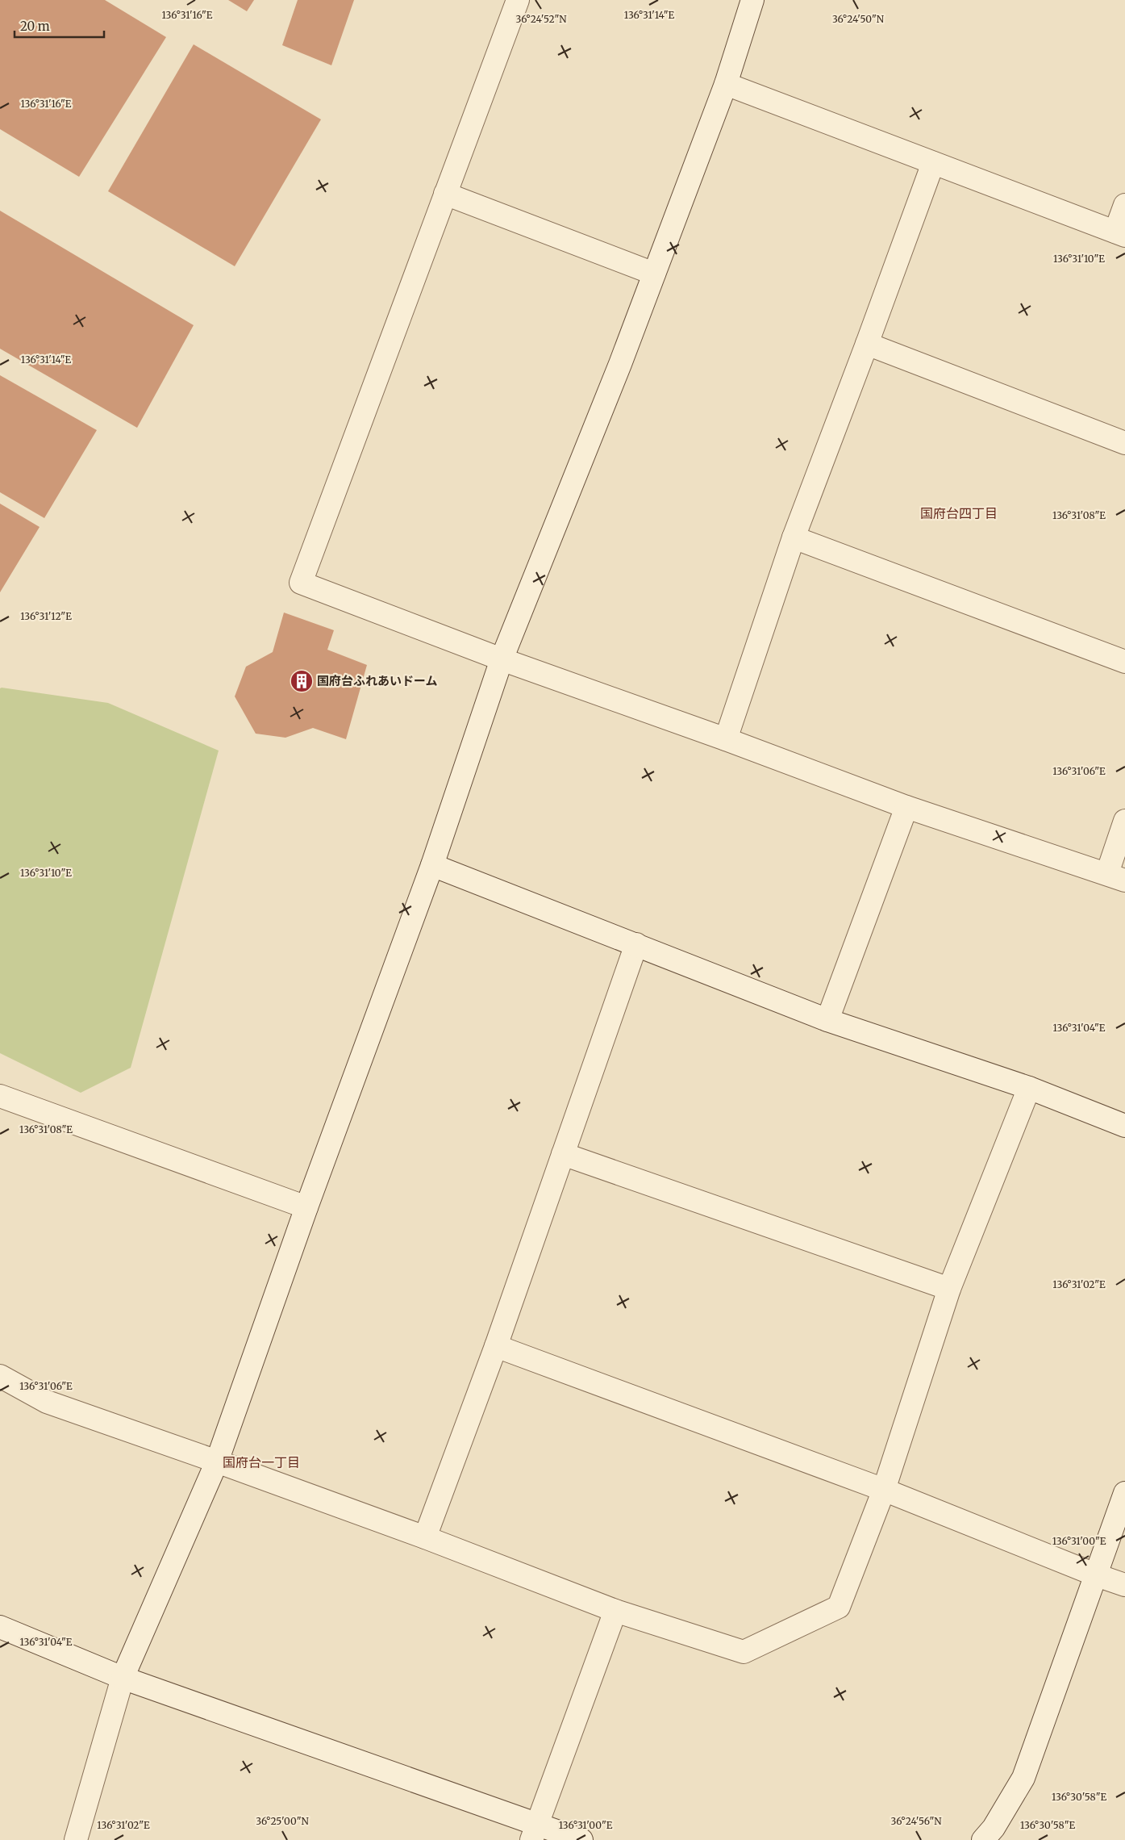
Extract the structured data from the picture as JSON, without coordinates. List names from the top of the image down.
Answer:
{
  "districts": ["国府台四丁目", "国府台一丁目"],
  "places": {
    "building": ["国府台ふれあいドーム"]
  },
  "scale_bar": "20 m",
  "coordinates": [
    "136°31'16\"E",
    "136°31'14\"E",
    "36°24'52\"N",
    "36°24'50\"N",
    "136°31'10\"E",
    "136°31'08\"E",
    "136°31'12\"E",
    "136°31'06\"E",
    "136°31'04\"E",
    "136°31'02\"E",
    "136°31'00\"E",
    "136°30'58\"E",
    "36°25'00\"N",
    "36°24'56\"N"
  ]
}
